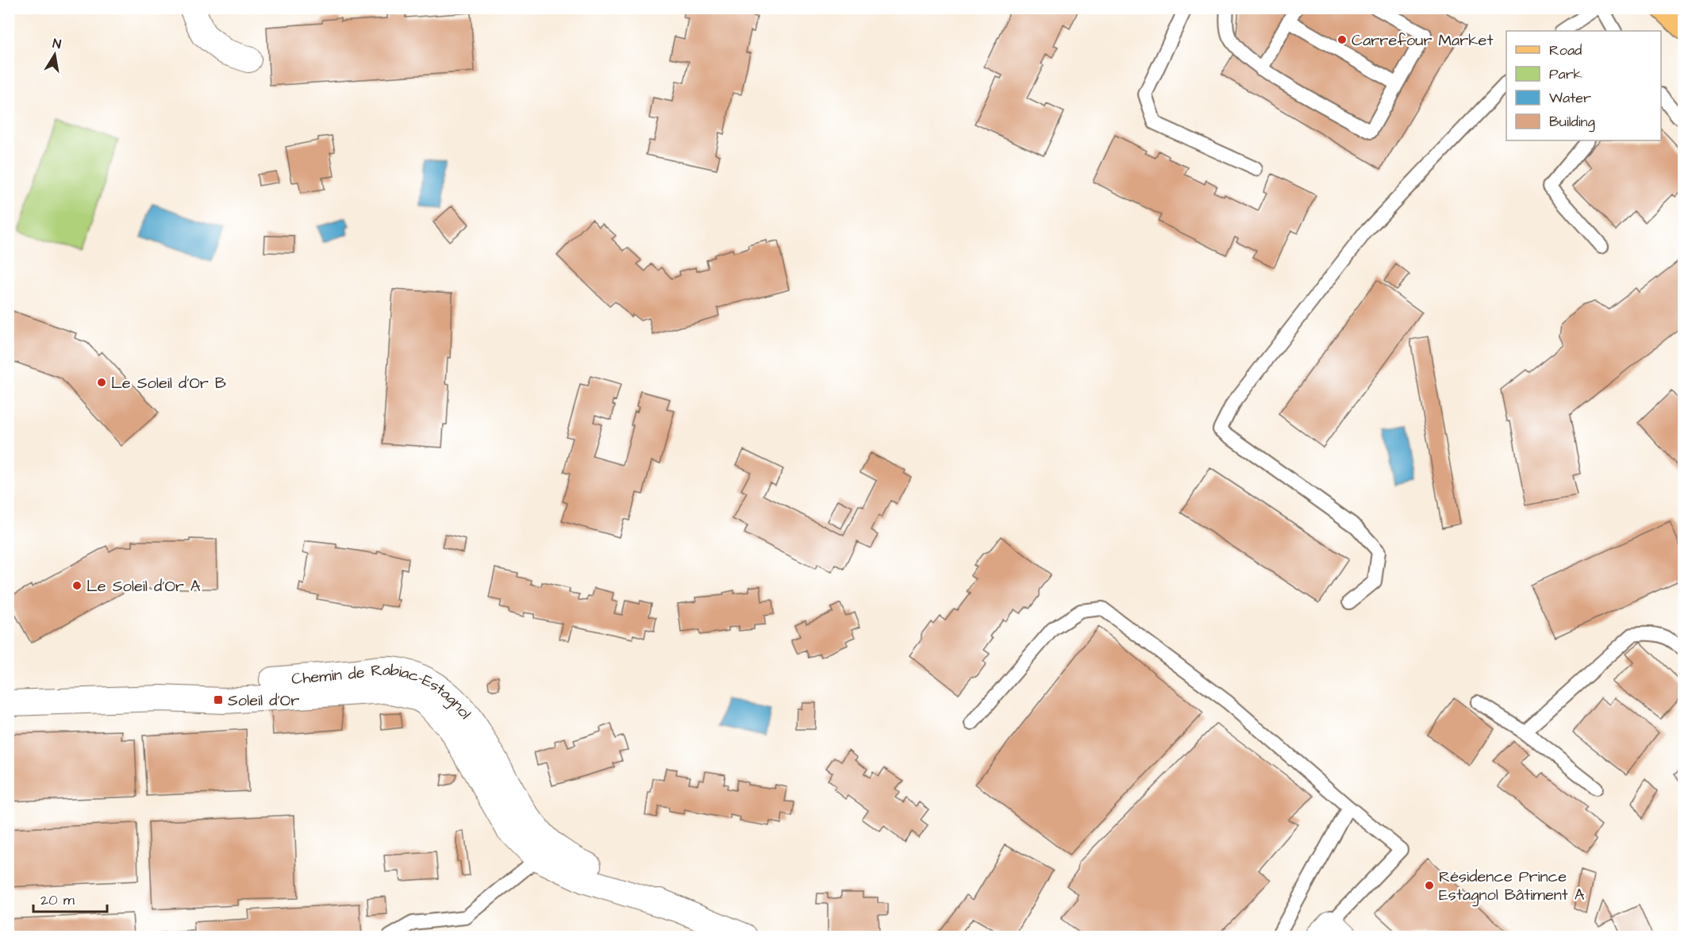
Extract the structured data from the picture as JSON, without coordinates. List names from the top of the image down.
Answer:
{
  "streets": {
    "street": ["Chemin de Rabiac-Estagnol"]
  },
  "places": {
    "other": [
      "Carrefour Market",
      "Le Soleil d'Or B",
      "Le Soleil d'Or A",
      "Résidence Prince Estagnol Bâtiment A"
    ],
    "transit": ["Soleil d'Or"]
  },
  "legend": [
    "Road",
    "Park",
    "Water",
    "Building"
  ],
  "scale_bar": "20 m",
  "north": "top"
}
